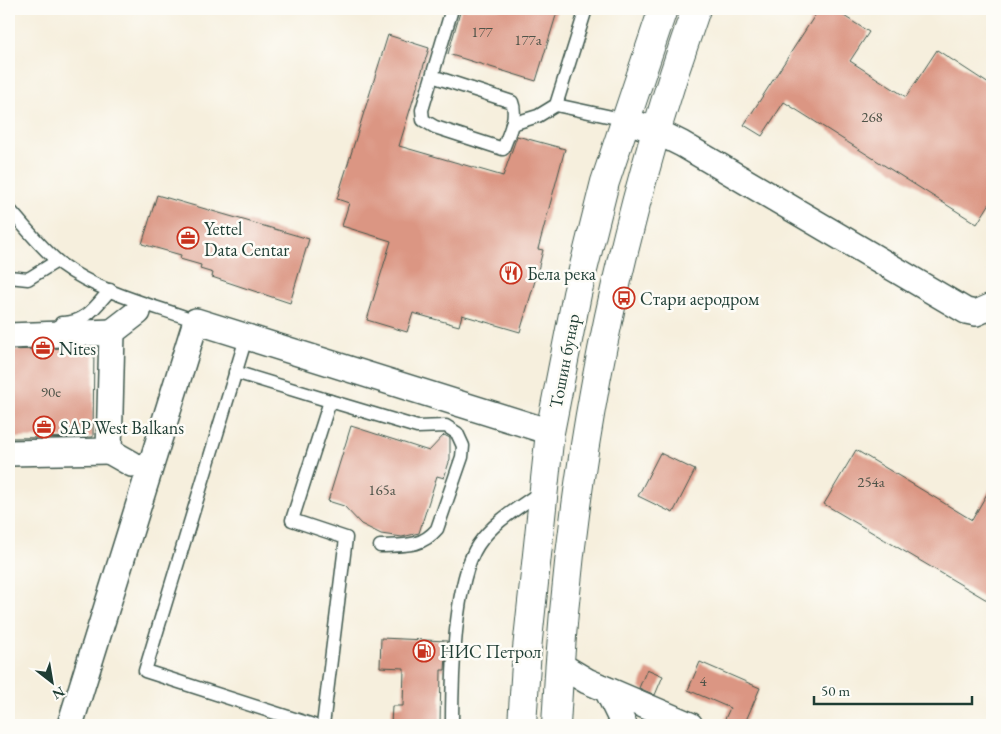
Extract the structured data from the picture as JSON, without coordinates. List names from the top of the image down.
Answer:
{
  "streets": {
    "main road": ["Тошин бунар"]
  },
  "places": {
    "office": ["Yettel Data Centar", "Nites", "SAP West Balkans"],
    "restaurant": ["Бела река"],
    "bus stop": ["Стари аеродром"],
    "fuel station": ["НИС Петрол"]
  },
  "house_numbers": [
    "177",
    "177a",
    "268",
    "90e",
    "254a",
    "165a",
    "4"
  ],
  "scale_bar": "50 m",
  "north": "bottom right"
}
